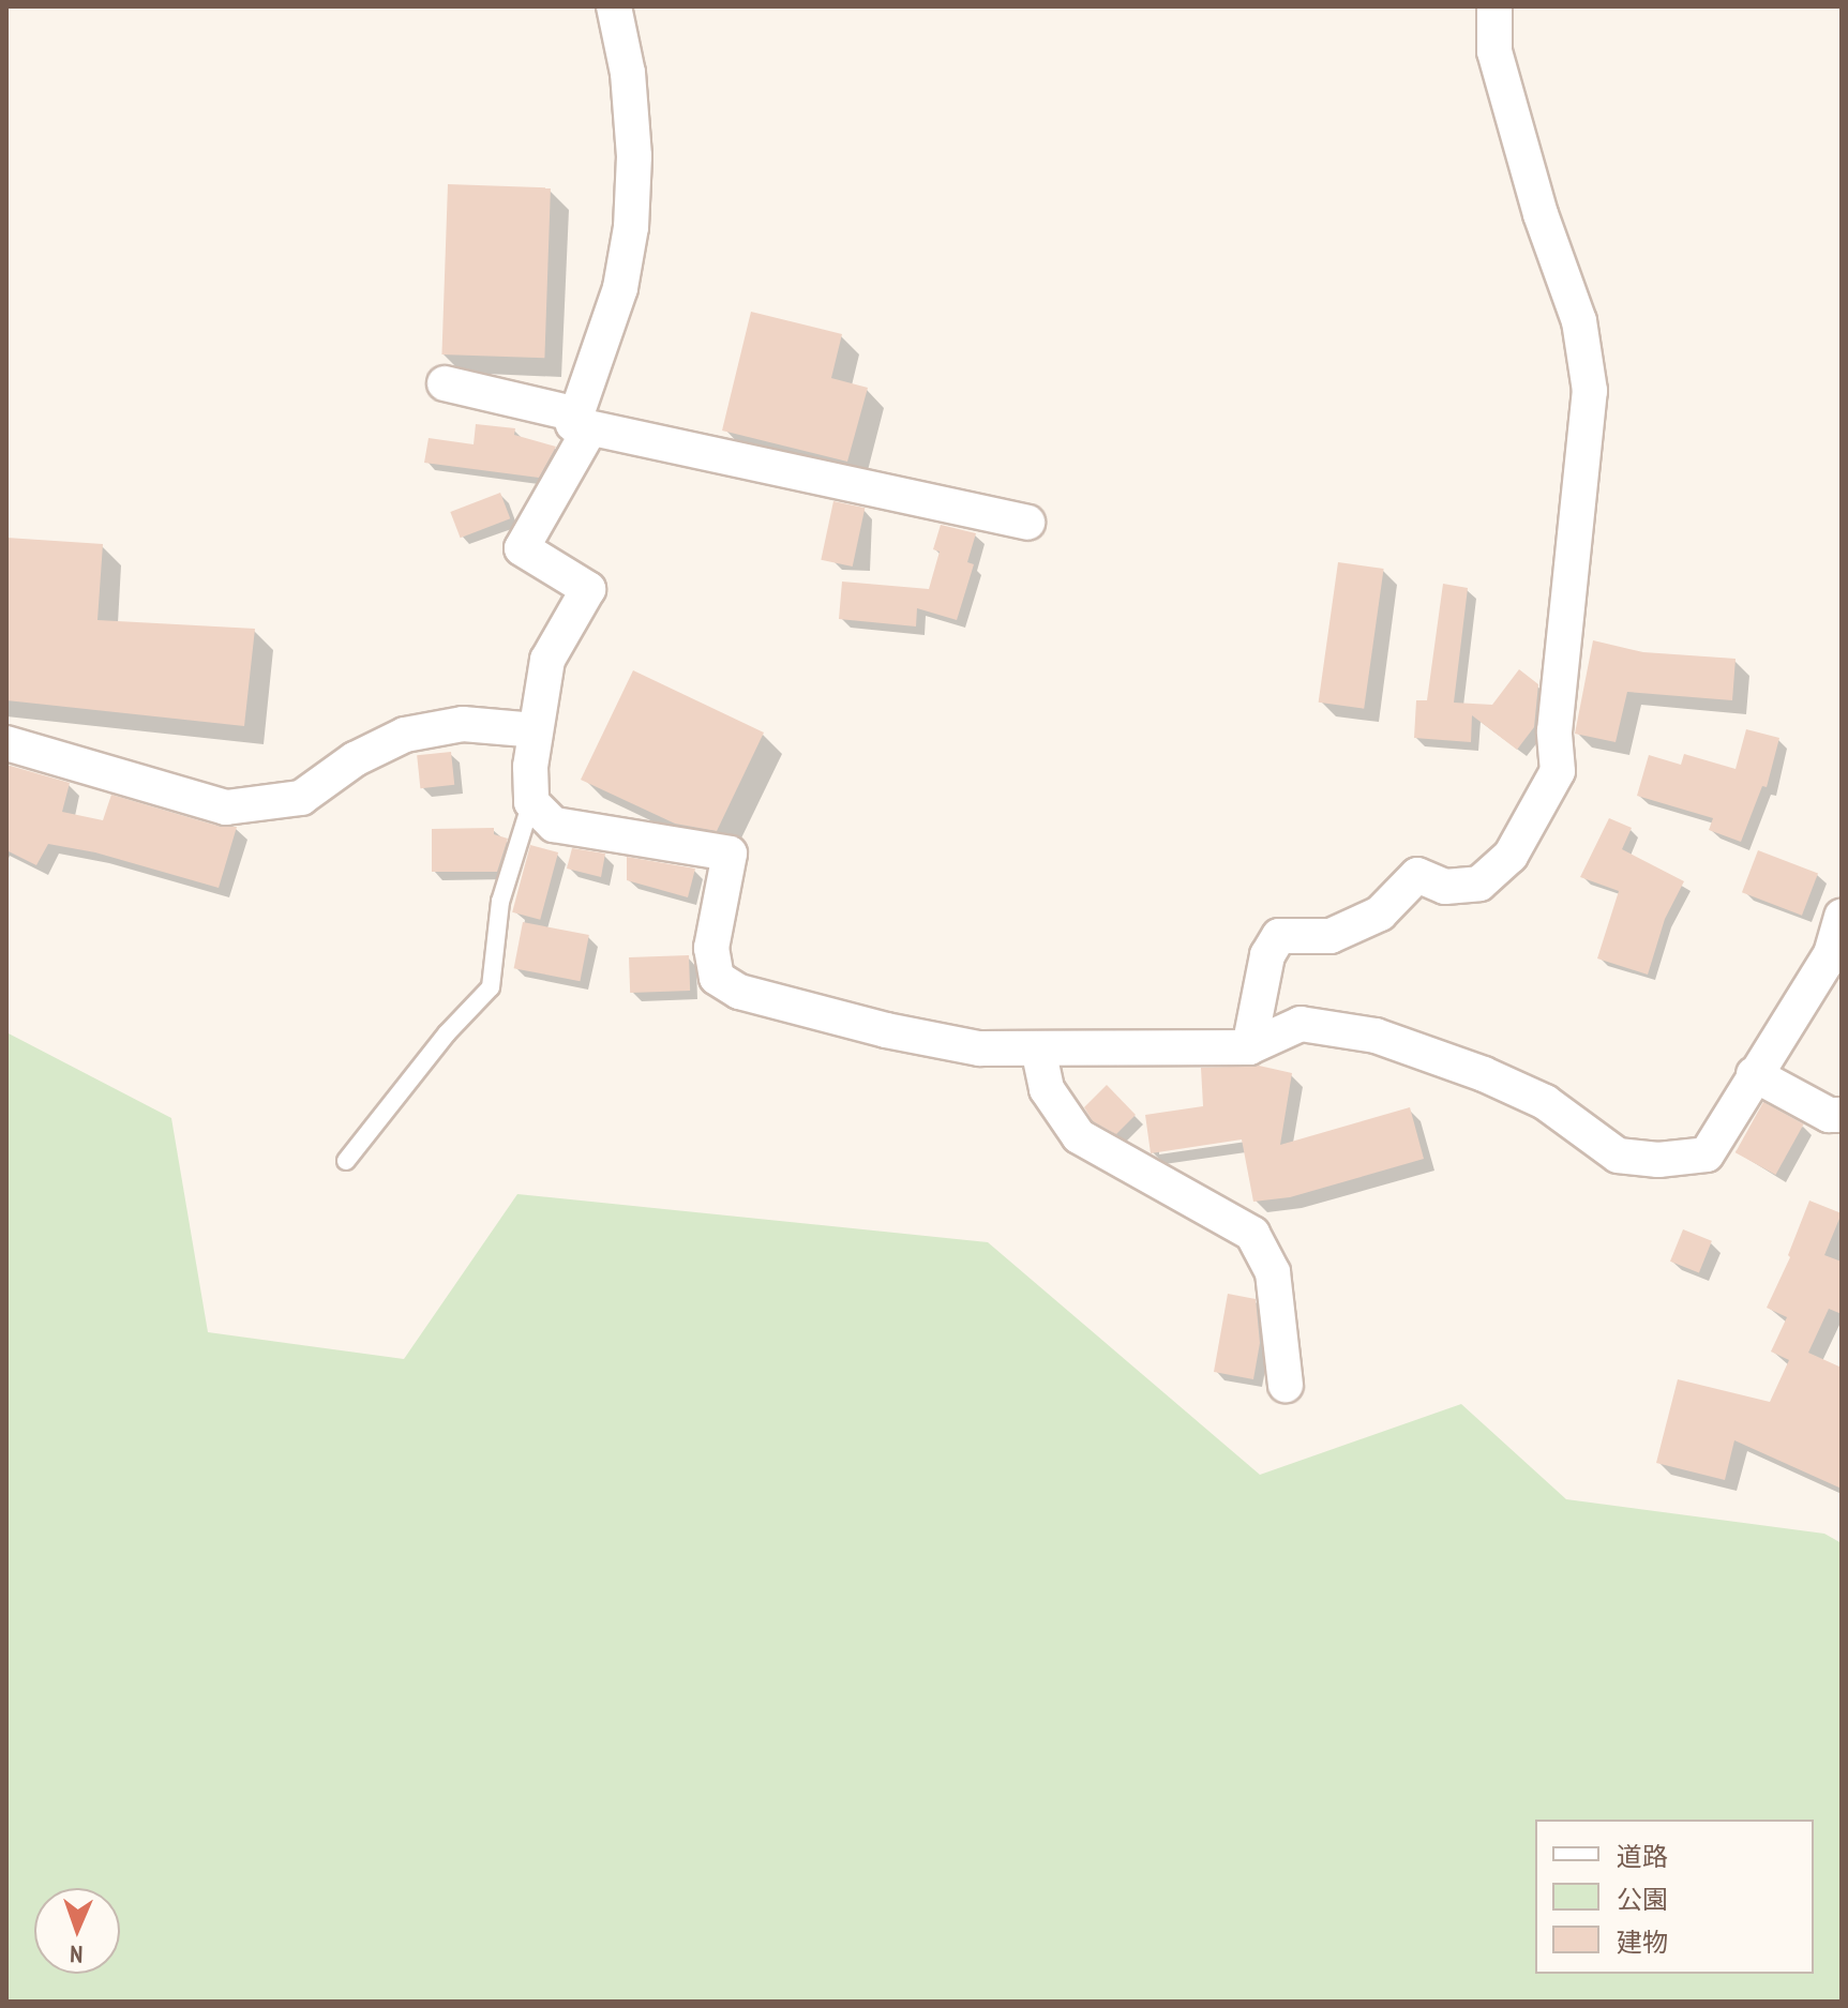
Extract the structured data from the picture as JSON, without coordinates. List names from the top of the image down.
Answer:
{
  "legend": ["道路", "公園", "建物"],
  "north": "bottom"
}
